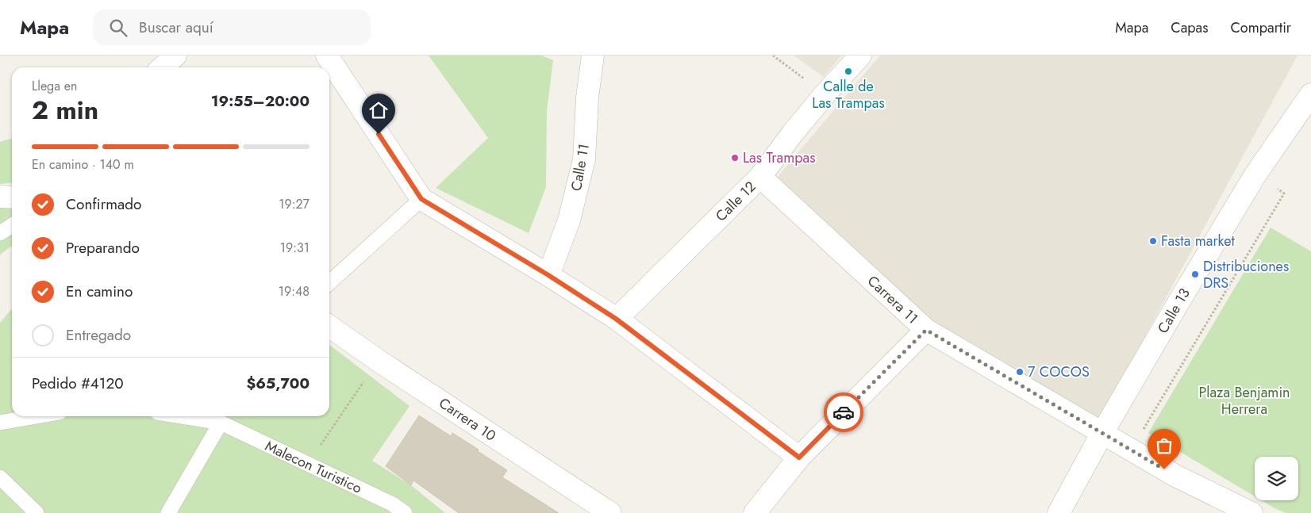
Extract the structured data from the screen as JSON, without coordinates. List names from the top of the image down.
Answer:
{
  "streets": {
    "street": [
      "Calle 11",
      "Calle 12",
      "Carrera 11",
      "Calle 13",
      "Carrera 10"
    ],
    "lane": ["Malecon Turistico"]
  },
  "crossings": [
    ["Calle 12", "Carrera 11"],
    ["Carrera 11", "Calle 13"]
  ],
  "parks": ["Plaza Benjamin Herrera"],
  "places": [
    "Calle de Las Trampas",
    "Las Trampas",
    "Fasta market",
    "Distribuciones DRS",
    "7 COCOS"
  ],
  "page": {
    "header": "Mapa",
    "search": "Buscar aquí",
    "nav": ["Mapa", "Capas", "Compartir"],
    "heading": ["2 min", "Llega en", "19:55–20:00"],
    "panel": ["Pedido #4120", "$65,700"],
    "bar": "En camino · 140 m",
    "list": [
      ["Confirmado", "19:27"],
      ["Preparando", "19:31"],
      ["En camino", "19:48"],
      "Entregado"
    ]
  }
}
